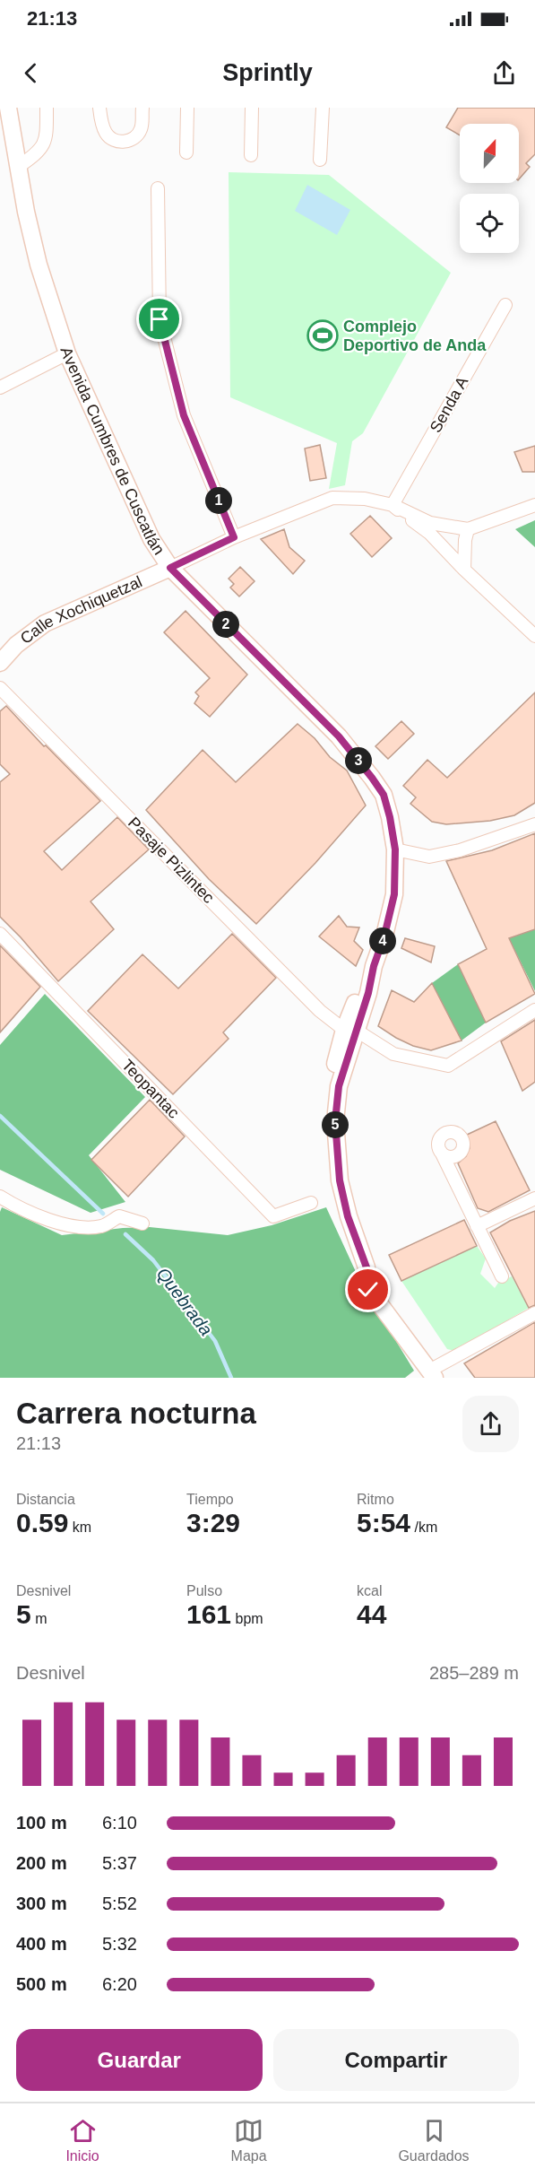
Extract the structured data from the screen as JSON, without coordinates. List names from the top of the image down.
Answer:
{
  "streets": {
    "main road": ["Avenida Cumbres de Cuscatlán", "Calle Xochiquetzal"],
    "street": ["Senda A", "Pasaje Pizlintec", "Teopantac"]
  },
  "crossings": [
    ["Avenida Cumbres de Cuscatlán", "Calle Xochiquetzal"],
    ["Avenida Cumbres de Cuscatlán", "Pasaje Pizlintec"]
  ],
  "water": ["Quebrada"],
  "places": {
    "sports": ["Complejo Deportivo de Anda"]
  },
  "north": "top",
  "page": {
    "status": "21:13",
    "header": "Sprintly",
    "pins": [
      "1",
      "2",
      "3",
      "4",
      "5"
    ],
    "heading": ["Carrera nocturna", "21:13"],
    "stats": [
      ["Distancia", "0.59 km"],
      ["Tiempo", "3:29"],
      ["Ritmo", "5:54 /km"],
      ["Desnivel", "5 m"],
      ["Pulso", "161 bpm"],
      ["kcal", "44"]
    ],
    "chart": ["Desnivel", "285–289 m"],
    "list": [
      {
        "name": "100 m",
        "note": "6:10"
      },
      {
        "name": "200 m",
        "note": "5:37"
      },
      {
        "name": "300 m",
        "note": "5:52"
      },
      {
        "name": "400 m",
        "note": "5:32"
      },
      {
        "name": "500 m",
        "note": "6:20"
      }
    ],
    "buttons": ["Guardar", "Compartir"],
    "tabs": ["Inicio", "Mapa", "Guardados"]
  }
}
